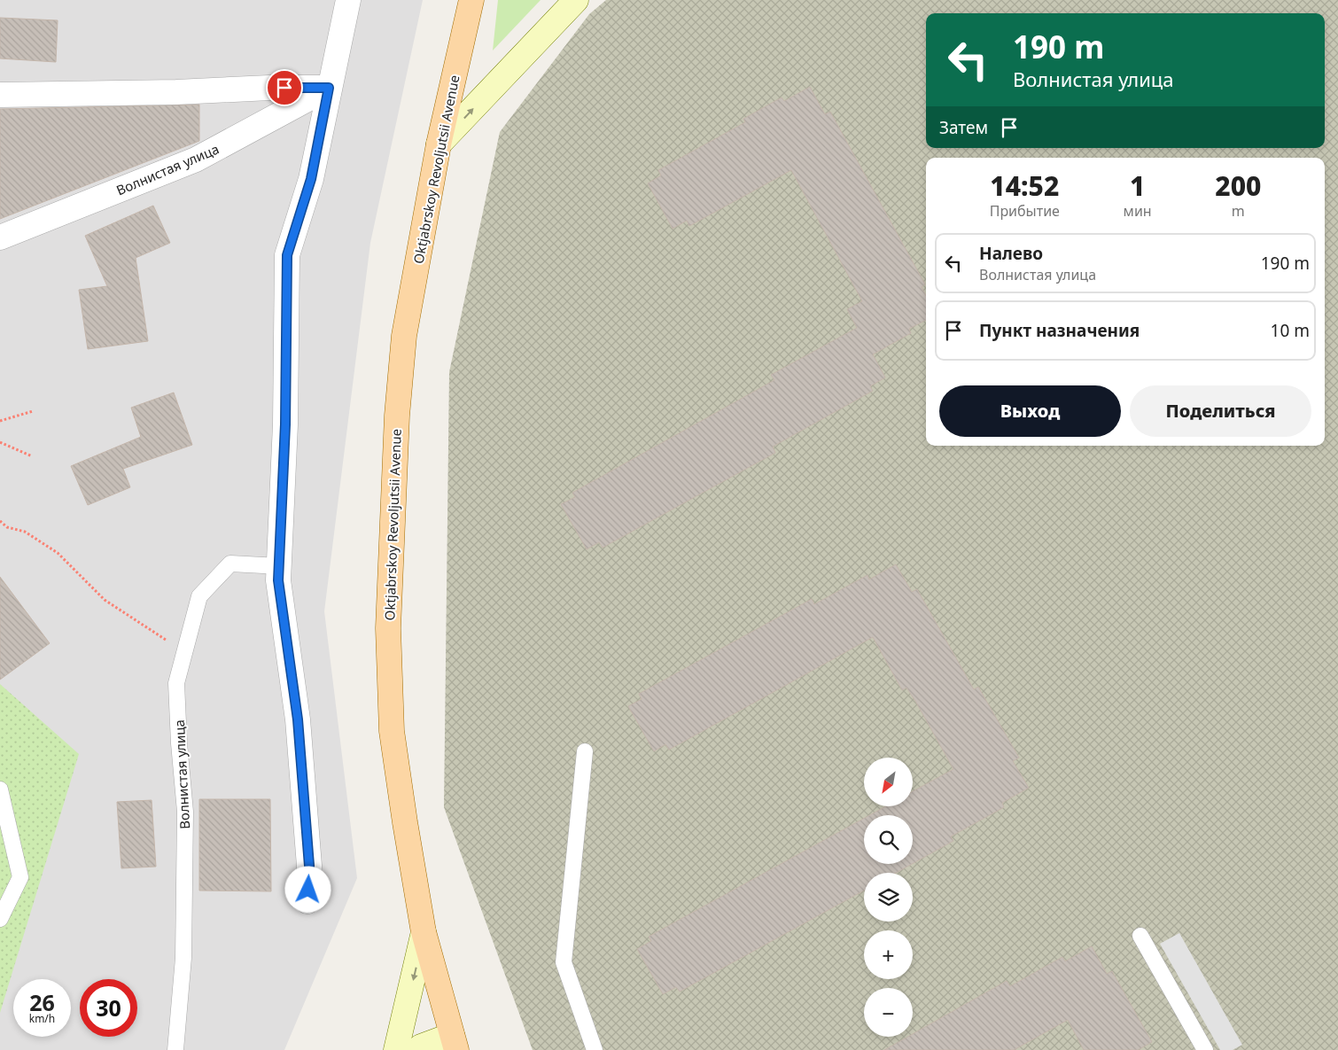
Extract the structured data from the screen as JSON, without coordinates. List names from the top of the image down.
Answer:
{
  "streets": {
    "main road": ["Oktjabrskoy Revoljutsii Avenue"],
    "street": ["Волнистая улица"]
  },
  "north": "bottom left",
  "page": {
    "turn": ["190 m", "Волнистая улица"],
    "then": "Затем",
    "eta": [
      "14:52",
      "Прибытие",
      "1",
      "мин",
      "200",
      "m"
    ],
    "list": [
      {
        "name": "Налево",
        "note": "Волнистая улица",
        "value": "190 m"
      },
      {
        "name": "Пункт назначения",
        "value": "10 m"
      }
    ],
    "buttons": ["Выход", "Поделиться"],
    "map_buttons": ["+", "−"],
    "speed": "26 km/h",
    "limit": "30"
  }
}
